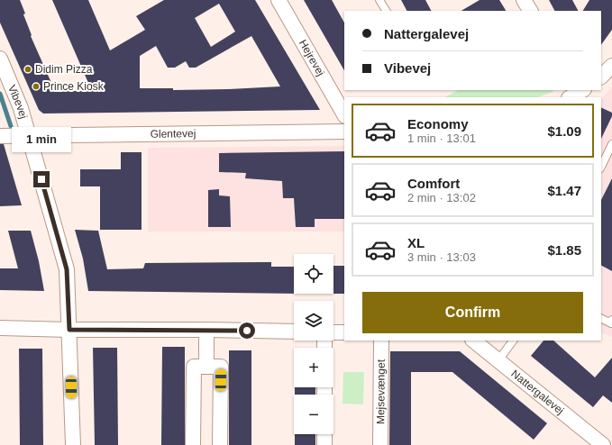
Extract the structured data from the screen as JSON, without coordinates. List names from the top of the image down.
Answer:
{
  "streets": {
    "street": [
      "Hejrevej",
      "Vibevej",
      "Glentevej",
      "Mejsevænget",
      "Nattergalevej"
    ]
  },
  "crossings": [
    ["Vibevej", "Glentevej"]
  ],
  "places": ["Didim Pizza", "Prince Kiosk"],
  "page": {
    "banner": ["Nattergalevej", "Vibevej"],
    "list": [
      {
        "name": "Economy",
        "note": "1 min · 13:01",
        "value": "$1.09"
      },
      {
        "name": "Comfort",
        "note": "2 min · 13:02",
        "value": "$1.47"
      },
      {
        "name": "XL",
        "note": "3 min · 13:03",
        "value": "$1.85"
      }
    ],
    "bubble": "1 min",
    "map_buttons": ["+", "−"],
    "buttons": "Confirm"
  }
}
